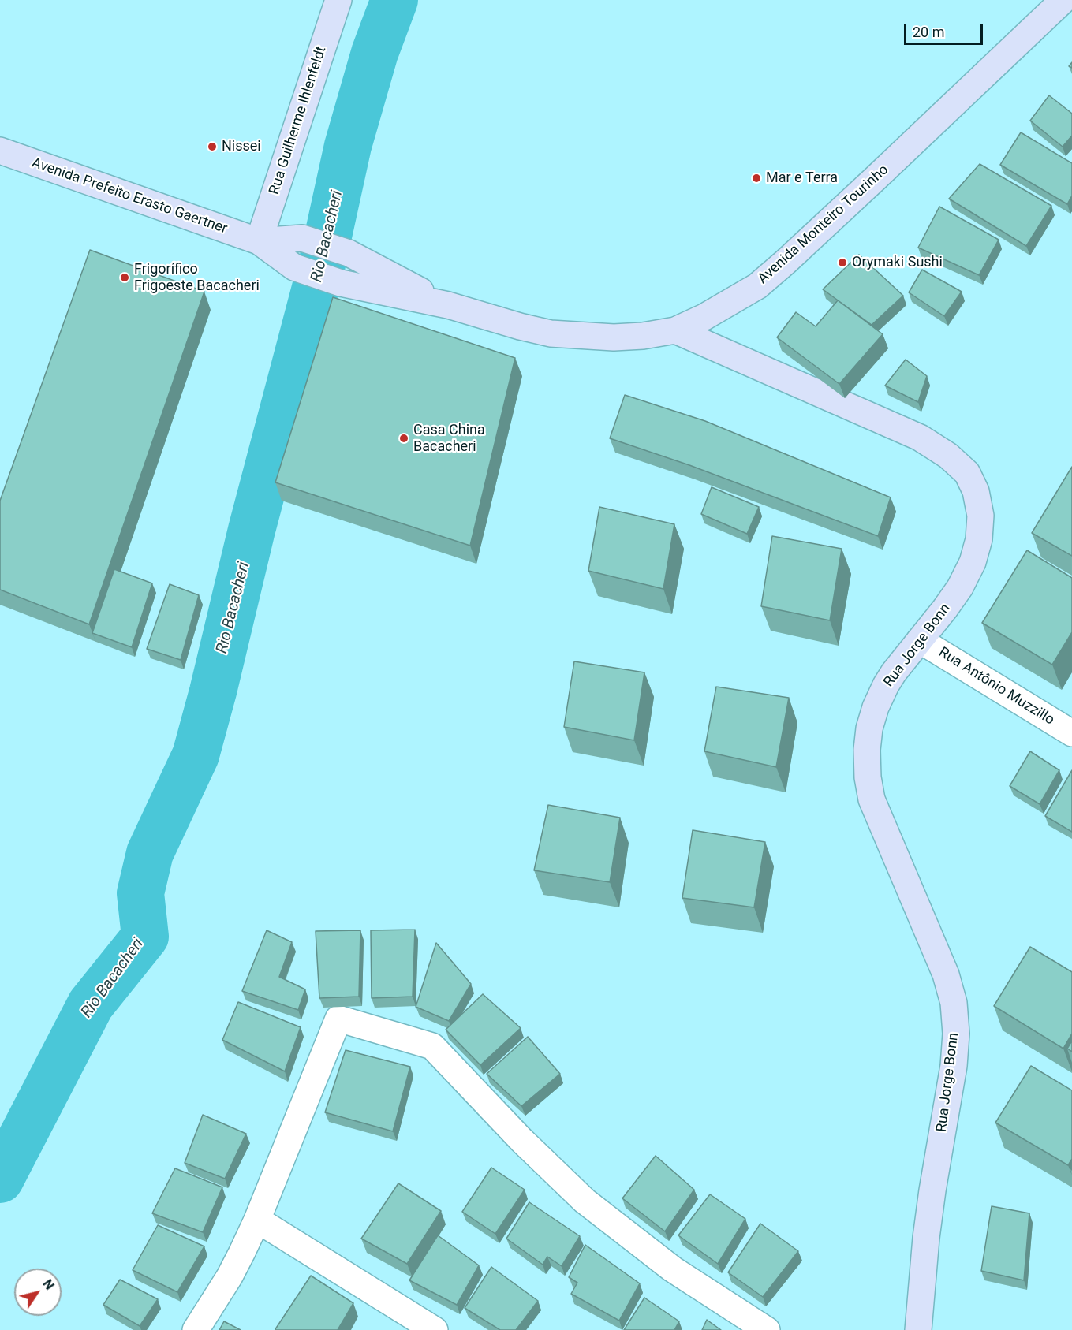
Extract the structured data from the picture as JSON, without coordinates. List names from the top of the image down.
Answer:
{
  "streets": {
    "main road": [
      "Rua Guilherme Ihlenfeldt",
      "Avenida Prefeito Erasto Gaertner",
      "Avenida Monteiro Tourinho",
      "Rua Jorge Bonn"
    ],
    "street": ["Rua Antônio Muzzillo"]
  },
  "crossings": [
    ["Rua Guilherme Ihlenfeldt", "Avenida Prefeito Erasto Gaertner"],
    ["Rua Guilherme Ihlenfeldt", "Avenida Monteiro Tourinho"],
    ["Avenida Prefeito Erasto Gaertner", "Avenida Monteiro Tourinho"],
    ["Avenida Monteiro Tourinho", "Rua Jorge Bonn"],
    ["Rua Jorge Bonn", "Rua Antônio Muzzillo"]
  ],
  "water": ["Rio Bacacheri"],
  "places": [
    "Nissei",
    "Mar e Terra",
    "Orymaki Sushi",
    "Frigorífico Frigoeste Bacacheri",
    "Casa China Bacacheri"
  ],
  "scale_bar": "20 m",
  "north": "top right"
}
